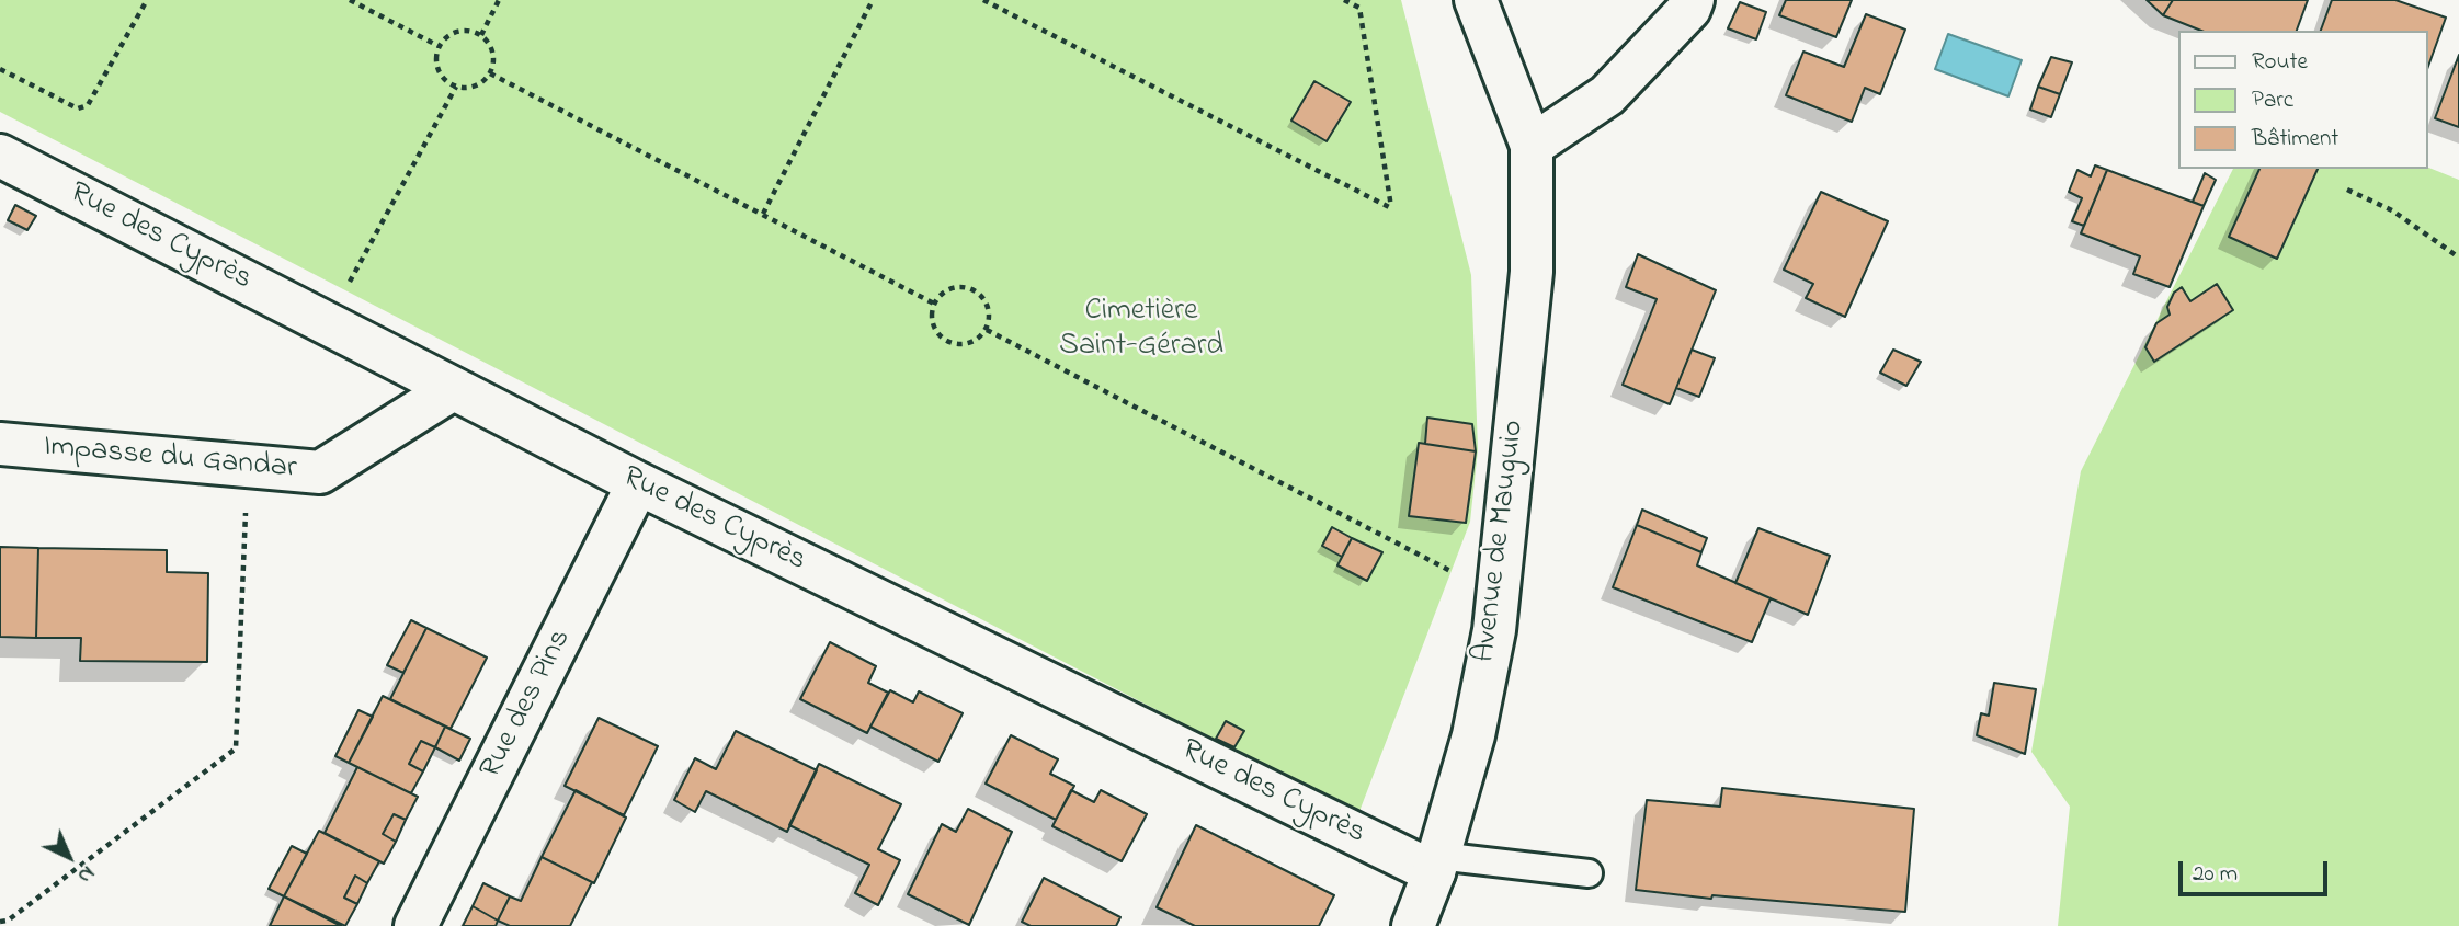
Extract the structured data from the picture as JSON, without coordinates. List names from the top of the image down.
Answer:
{
  "streets": {
    "street": [
      "Rue des Cyprès",
      "Impasse du Gandar",
      "Avenue de Mauguio",
      "Rue des Pins"
    ]
  },
  "crossings": [
    ["Rue des Cyprès", "Impasse du Gandar"],
    ["Rue des Cyprès", "Avenue de Mauguio"],
    ["Rue des Cyprès", "Rue des Pins"]
  ],
  "parks": ["Cimetière Saint-Gérard"],
  "legend": ["Route", "Parc", "Bâtiment"],
  "scale_bar": "20 m",
  "north": "bottom right"
}
